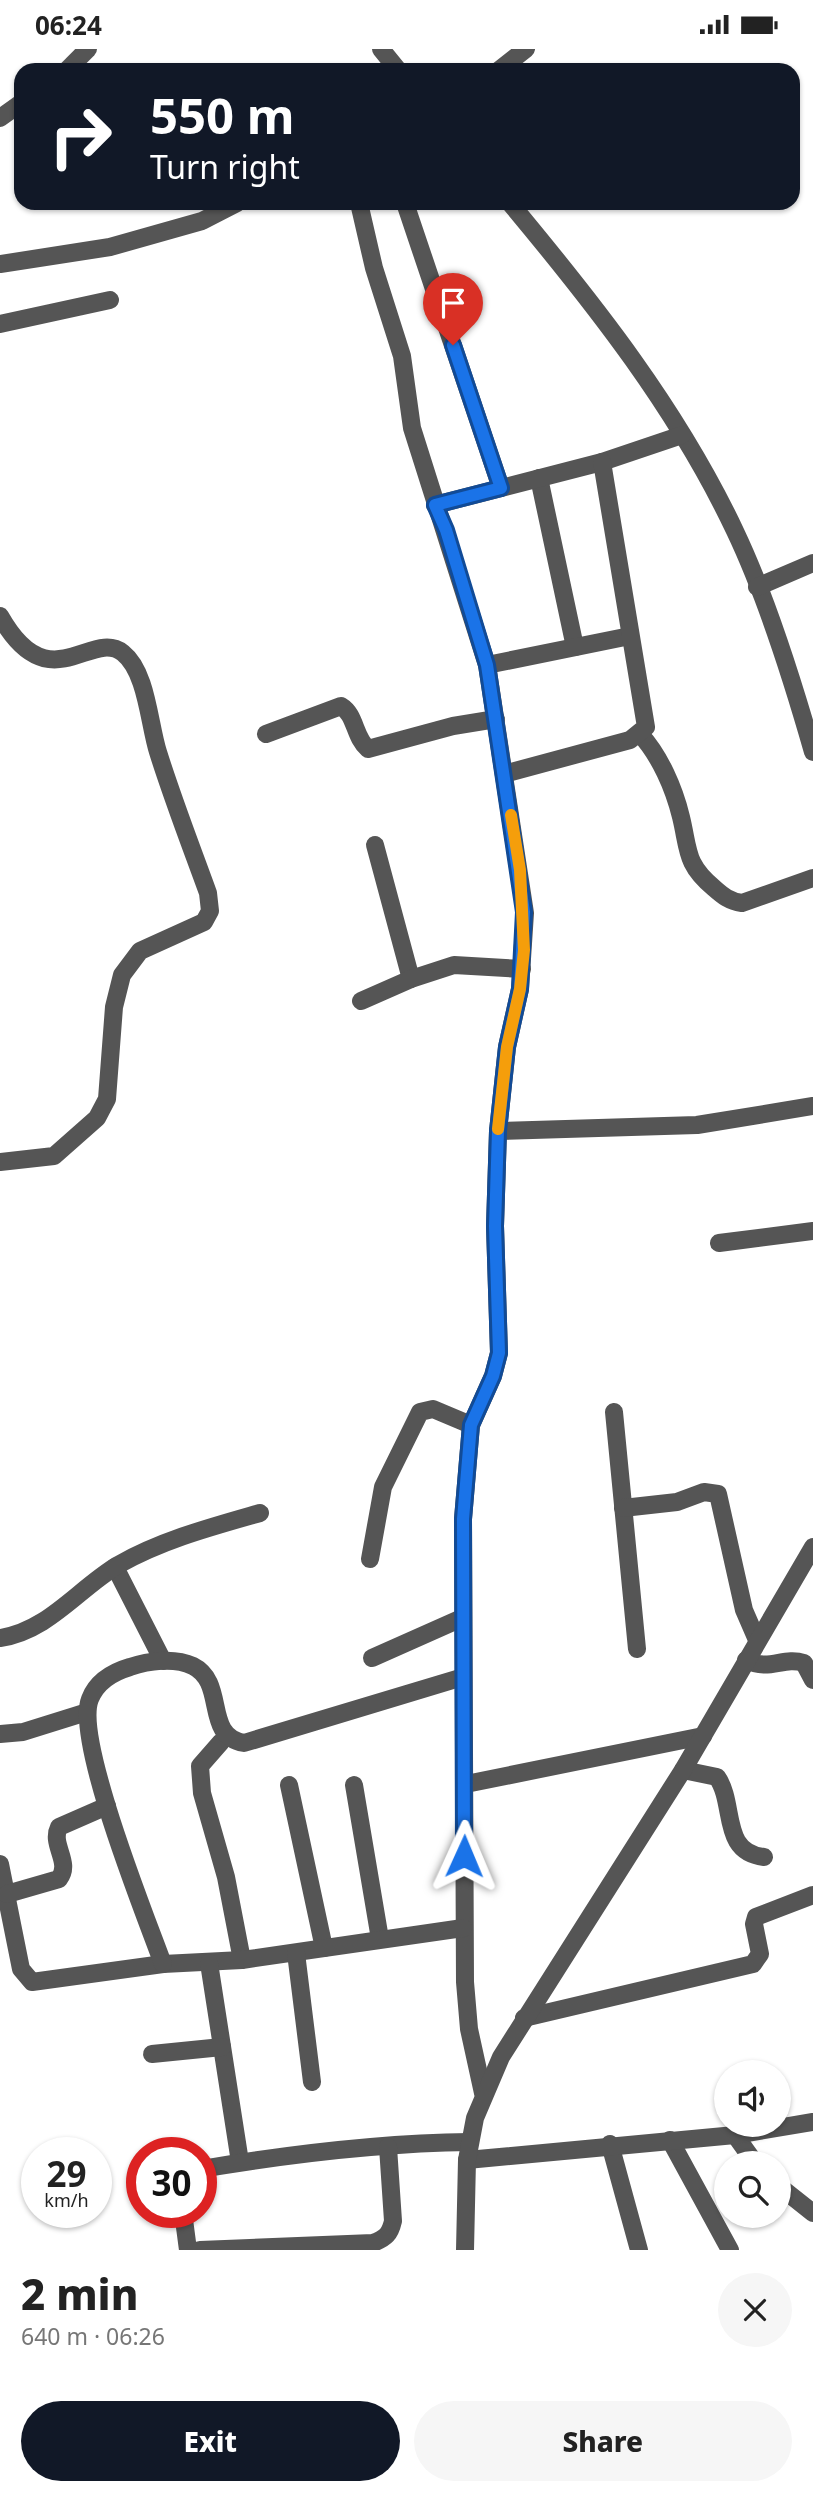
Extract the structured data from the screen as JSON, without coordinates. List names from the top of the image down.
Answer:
{
  "page": {
    "status": "06:24",
    "turn": ["550 m", "Turn right"],
    "speed": "29 km/h",
    "limit": "30",
    "heading": ["2 min", "640 m · 06:26"],
    "buttons": ["Exit", "Share"]
  }
}
